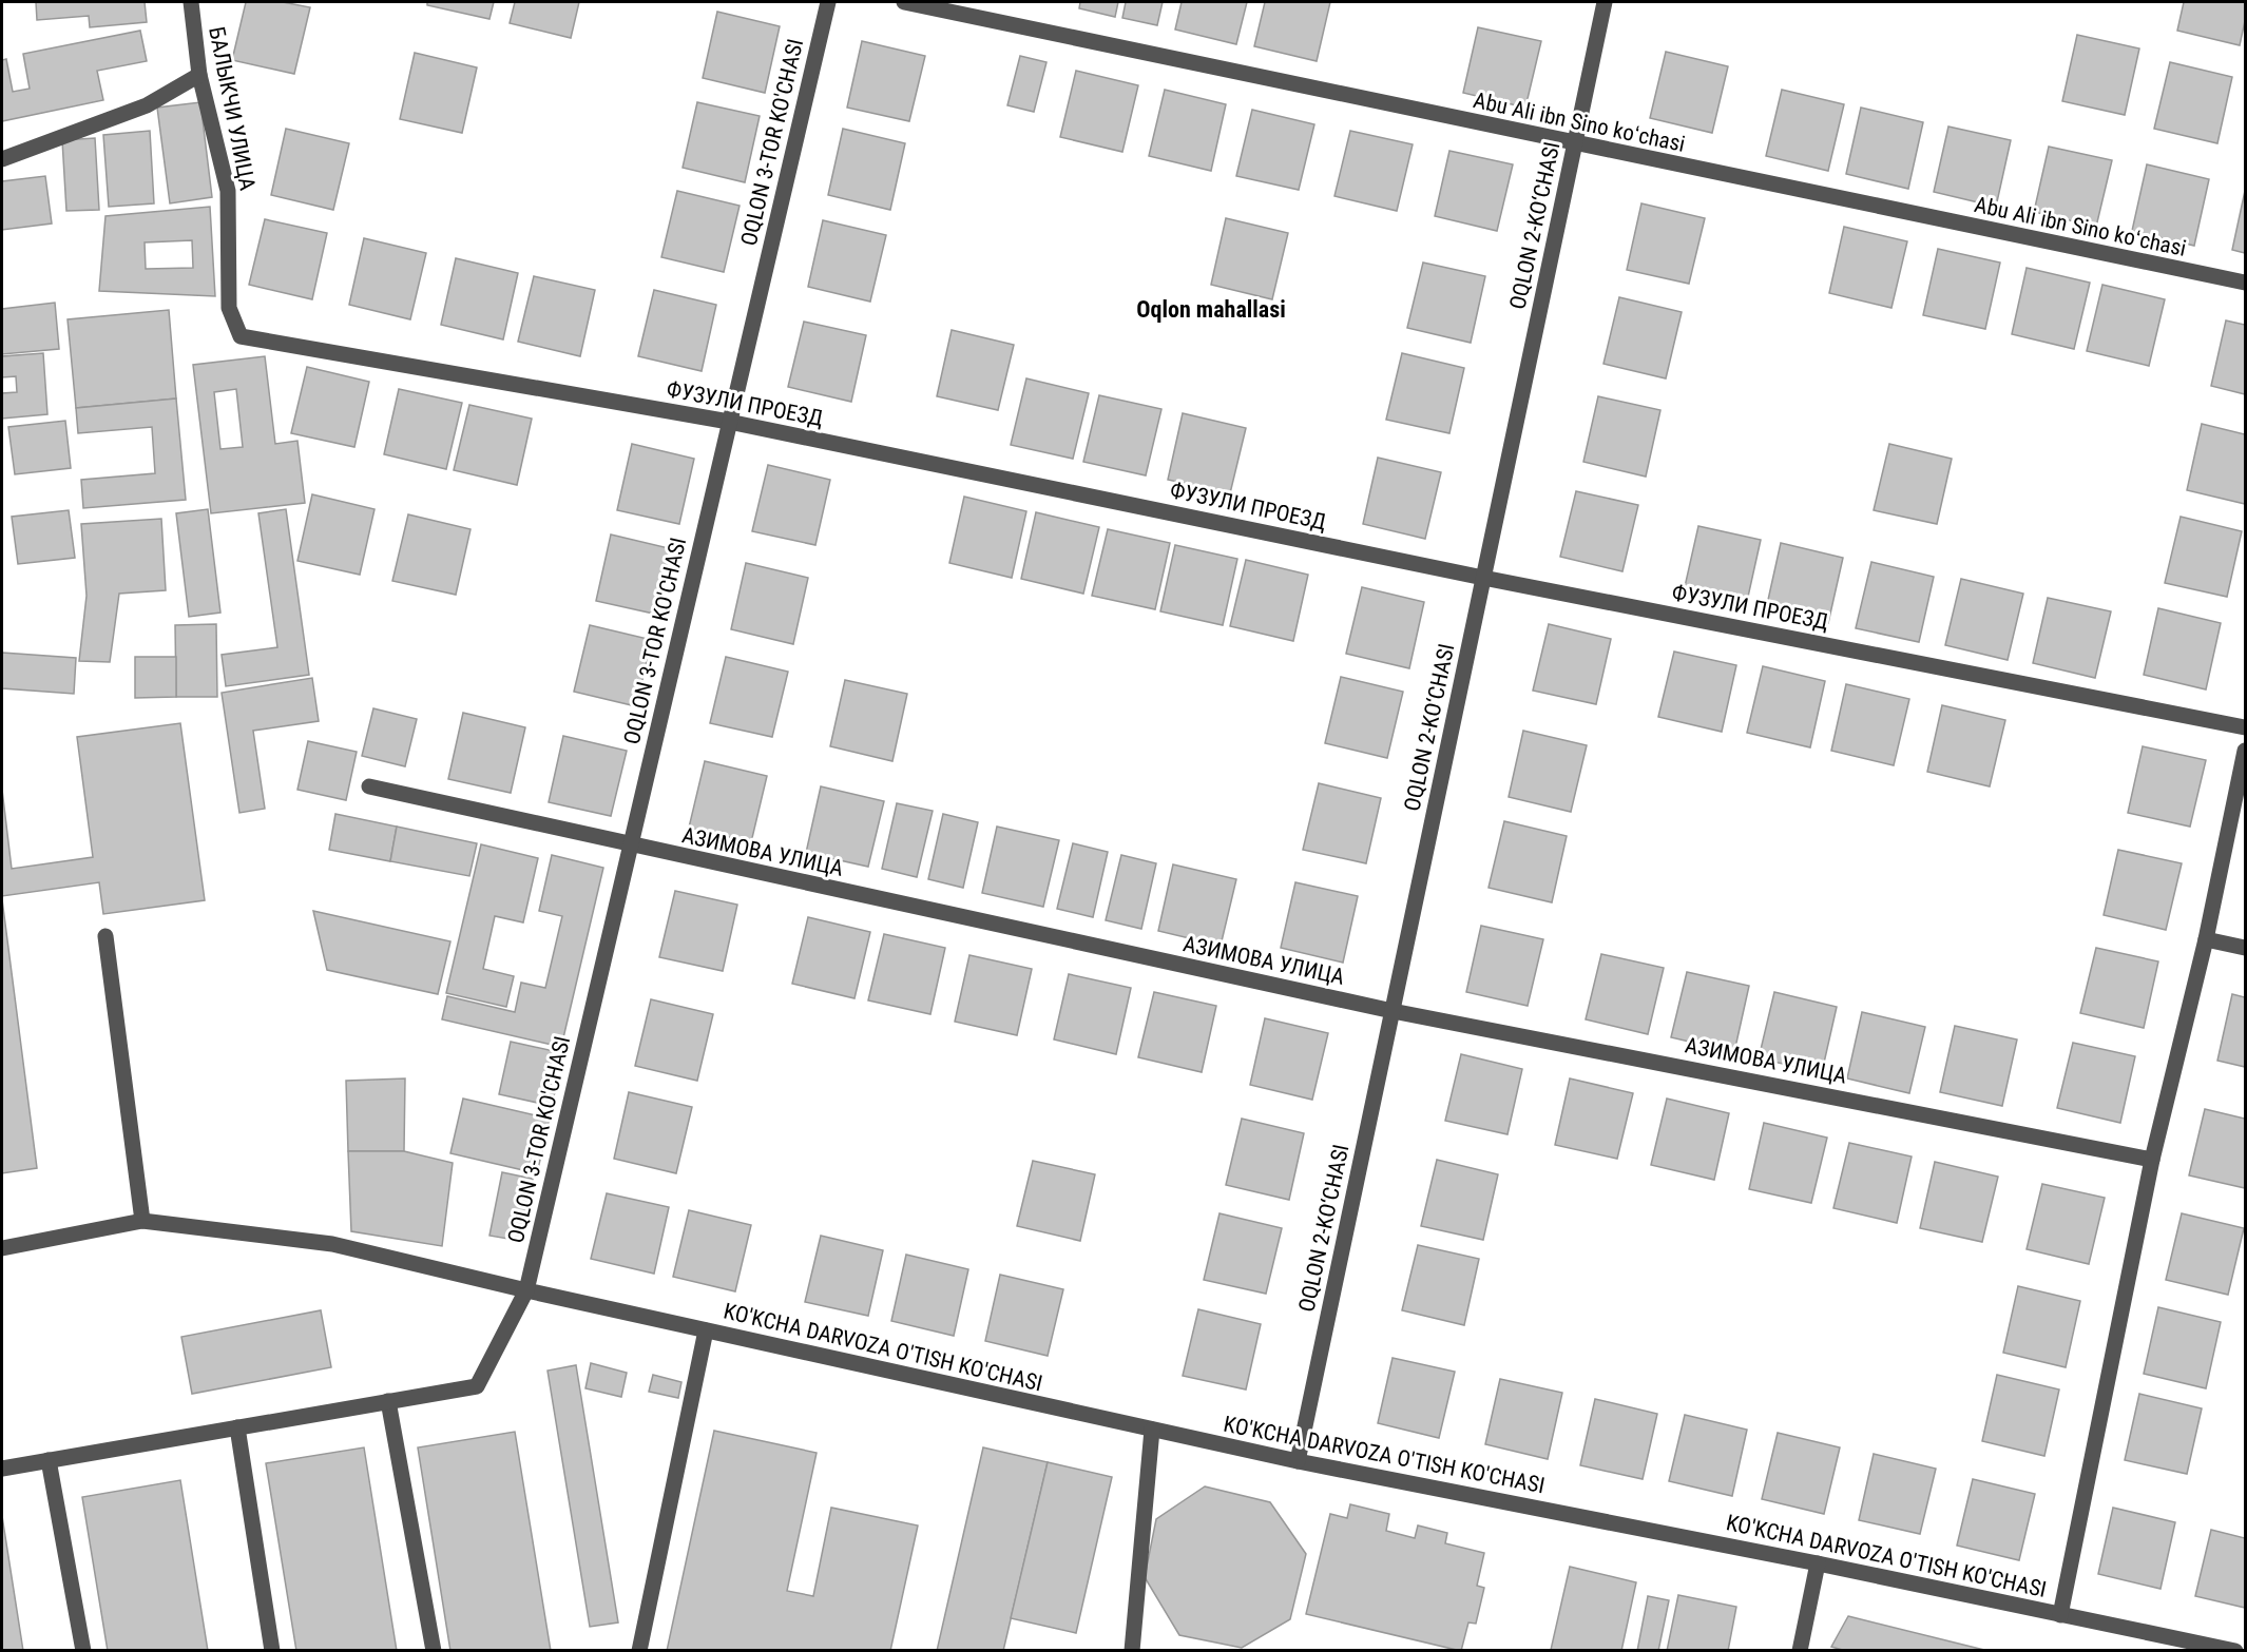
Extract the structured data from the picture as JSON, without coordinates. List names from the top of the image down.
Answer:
{
  "streets": {
    "street": [
      "БАЛЫКЧИ УЛИЦА",
      "Abu Ali ibn Sino koʻchasi",
      "OQLON 3-TOR KO'CHASI",
      "OQLON 2-KO‘CHASI",
      "ФУЗУЛИ ПРОЕЗД",
      "АЗИМОВА УЛИЦА",
      "KO'KCHA DARVOZA O'TISH KO'CHASI"
    ]
  },
  "crossings": [
    ["БАЛЫКЧИ УЛИЦА", "ФУЗУЛИ ПРОЕЗД"],
    ["Abu Ali ibn Sino koʻchasi", "OQLON 2-KO‘CHASI"],
    ["OQLON 3-TOR KO'CHASI", "ФУЗУЛИ ПРОЕЗД"],
    ["OQLON 3-TOR KO'CHASI", "АЗИМОВА УЛИЦА"],
    ["OQLON 3-TOR KO'CHASI", "KO'KCHA DARVOZA O'TISH KO'CHASI"],
    ["OQLON 2-KO‘CHASI", "ФУЗУЛИ ПРОЕЗД"],
    ["OQLON 2-KO‘CHASI", "АЗИМОВА УЛИЦА"],
    ["OQLON 2-KO‘CHASI", "KO'KCHA DARVOZA O'TISH KO'CHASI"]
  ],
  "districts": ["Oqlon mahallasi"]
}
